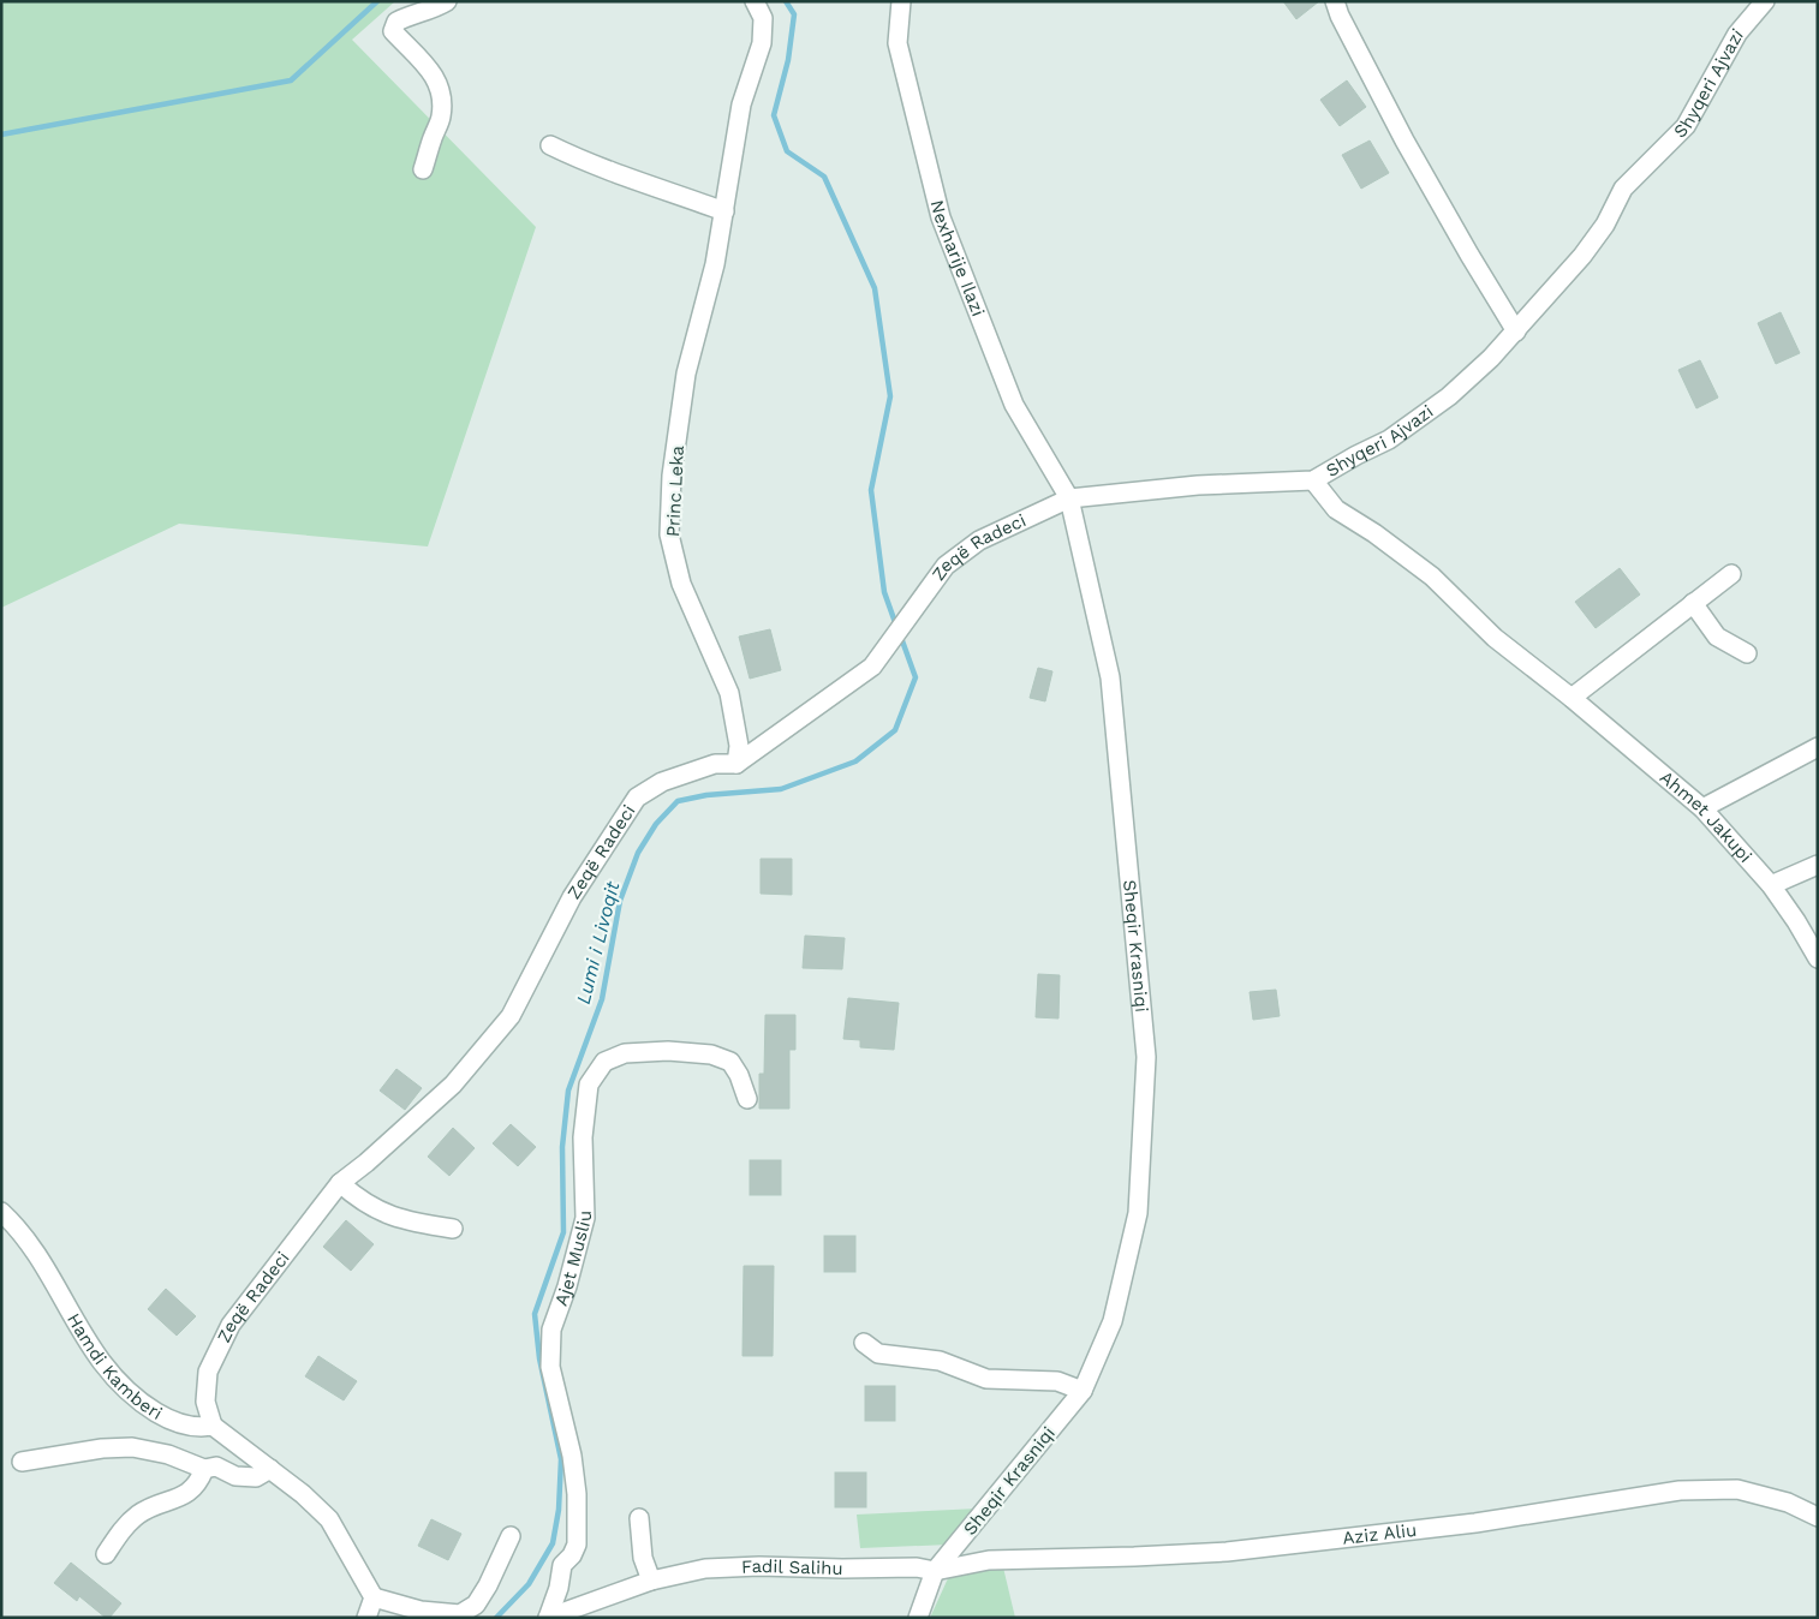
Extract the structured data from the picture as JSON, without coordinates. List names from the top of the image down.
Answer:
{
  "streets": {
    "street": [
      "Shyqeri Ajvazi",
      "Nexharije Ilazi",
      "Princ Leka",
      "Zeqë Radeci",
      "Ahmet Jakupi",
      "Sheqir Krasniqi",
      "Ajet Musliu",
      "Hamdi Kamberi",
      "Aziz Aliu",
      "Fadil Salihu"
    ]
  },
  "crossings": [
    ["Shyqeri Ajvazi", "Nexharije Ilazi"],
    ["Shyqeri Ajvazi", "Zeqë Radeci"],
    ["Shyqeri Ajvazi", "Ahmet Jakupi"],
    ["Shyqeri Ajvazi", "Sheqir Krasniqi"],
    ["Nexharije Ilazi", "Zeqë Radeci"],
    ["Nexharije Ilazi", "Sheqir Krasniqi"],
    ["Princ Leka", "Zeqë Radeci"],
    ["Zeqë Radeci", "Sheqir Krasniqi"],
    ["Zeqë Radeci", "Hamdi Kamberi"],
    ["Sheqir Krasniqi", "Aziz Aliu"],
    ["Sheqir Krasniqi", "Fadil Salihu"],
    ["Ajet Musliu", "Fadil Salihu"],
    ["Aziz Aliu", "Fadil Salihu"]
  ],
  "water": ["Lumi i Livoqit"]
}
